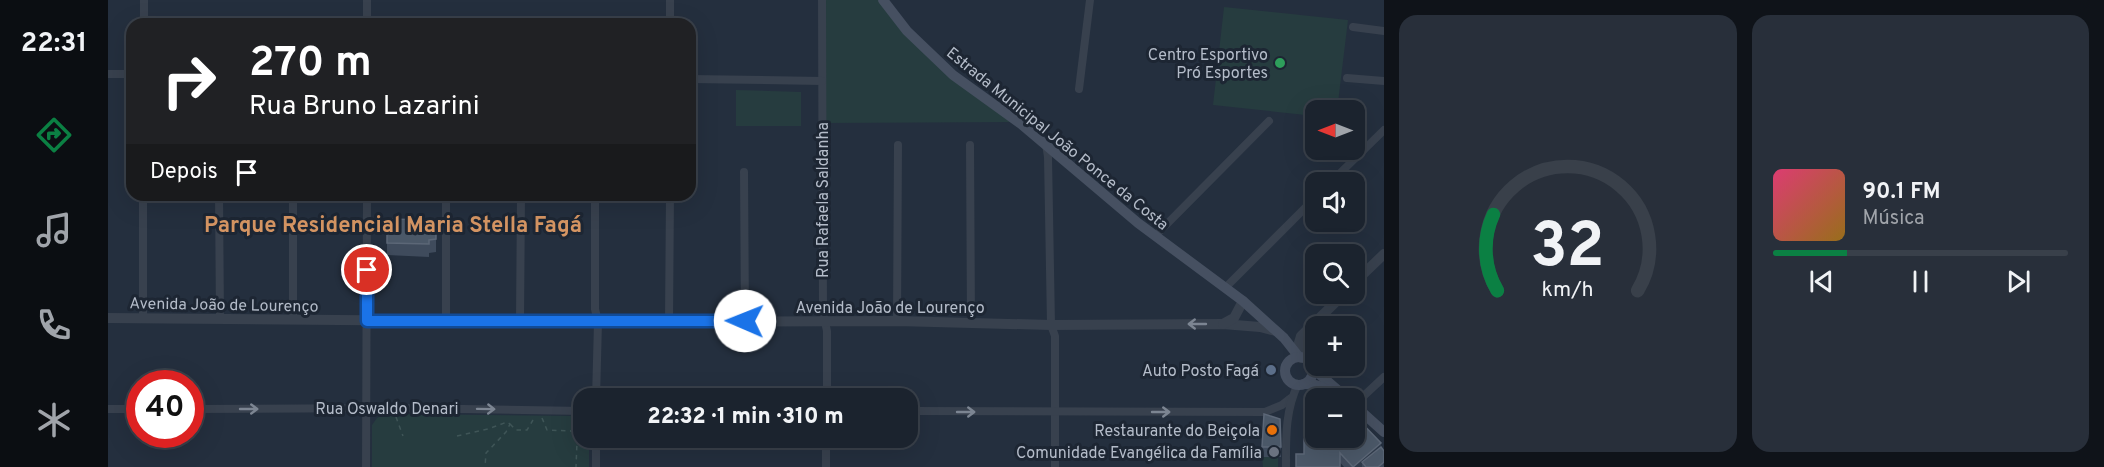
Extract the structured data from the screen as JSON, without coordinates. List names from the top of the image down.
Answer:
{
  "streets": {
    "main road": ["Estrada Municipal João Ponce da Costa"],
    "street": ["Rua Rafaela Saldanha", "Avenida João de Lourenço", "Rua Oswaldo Denari"]
  },
  "crossings": [
    ["Estrada Municipal João Ponce da Costa", "Avenida João de Lourenço"],
    ["Rua Rafaela Saldanha", "Avenida João de Lourenço"]
  ],
  "one_way": ["Rua Oswaldo Denari"],
  "districts": ["Parque Residencial Maria Stella Fagá"],
  "places": [
    "Centro Esportivo Pró Esportes",
    "Auto Posto Fagá",
    "Restaurante do Beiçola",
    "Comunidade Evangélica da Família"
  ],
  "north": "left",
  "page": {
    "tabs": "22:31",
    "turn": ["270 m", "Rua Bruno Lazarini"],
    "map_buttons": ["+", "−"],
    "then": "Depois",
    "song": ["90.1 FM", "Música"],
    "limit": "40",
    "trip": "22:32 · 1 min · 310 m",
    "gauge": ["32", "km/h"]
  }
}
